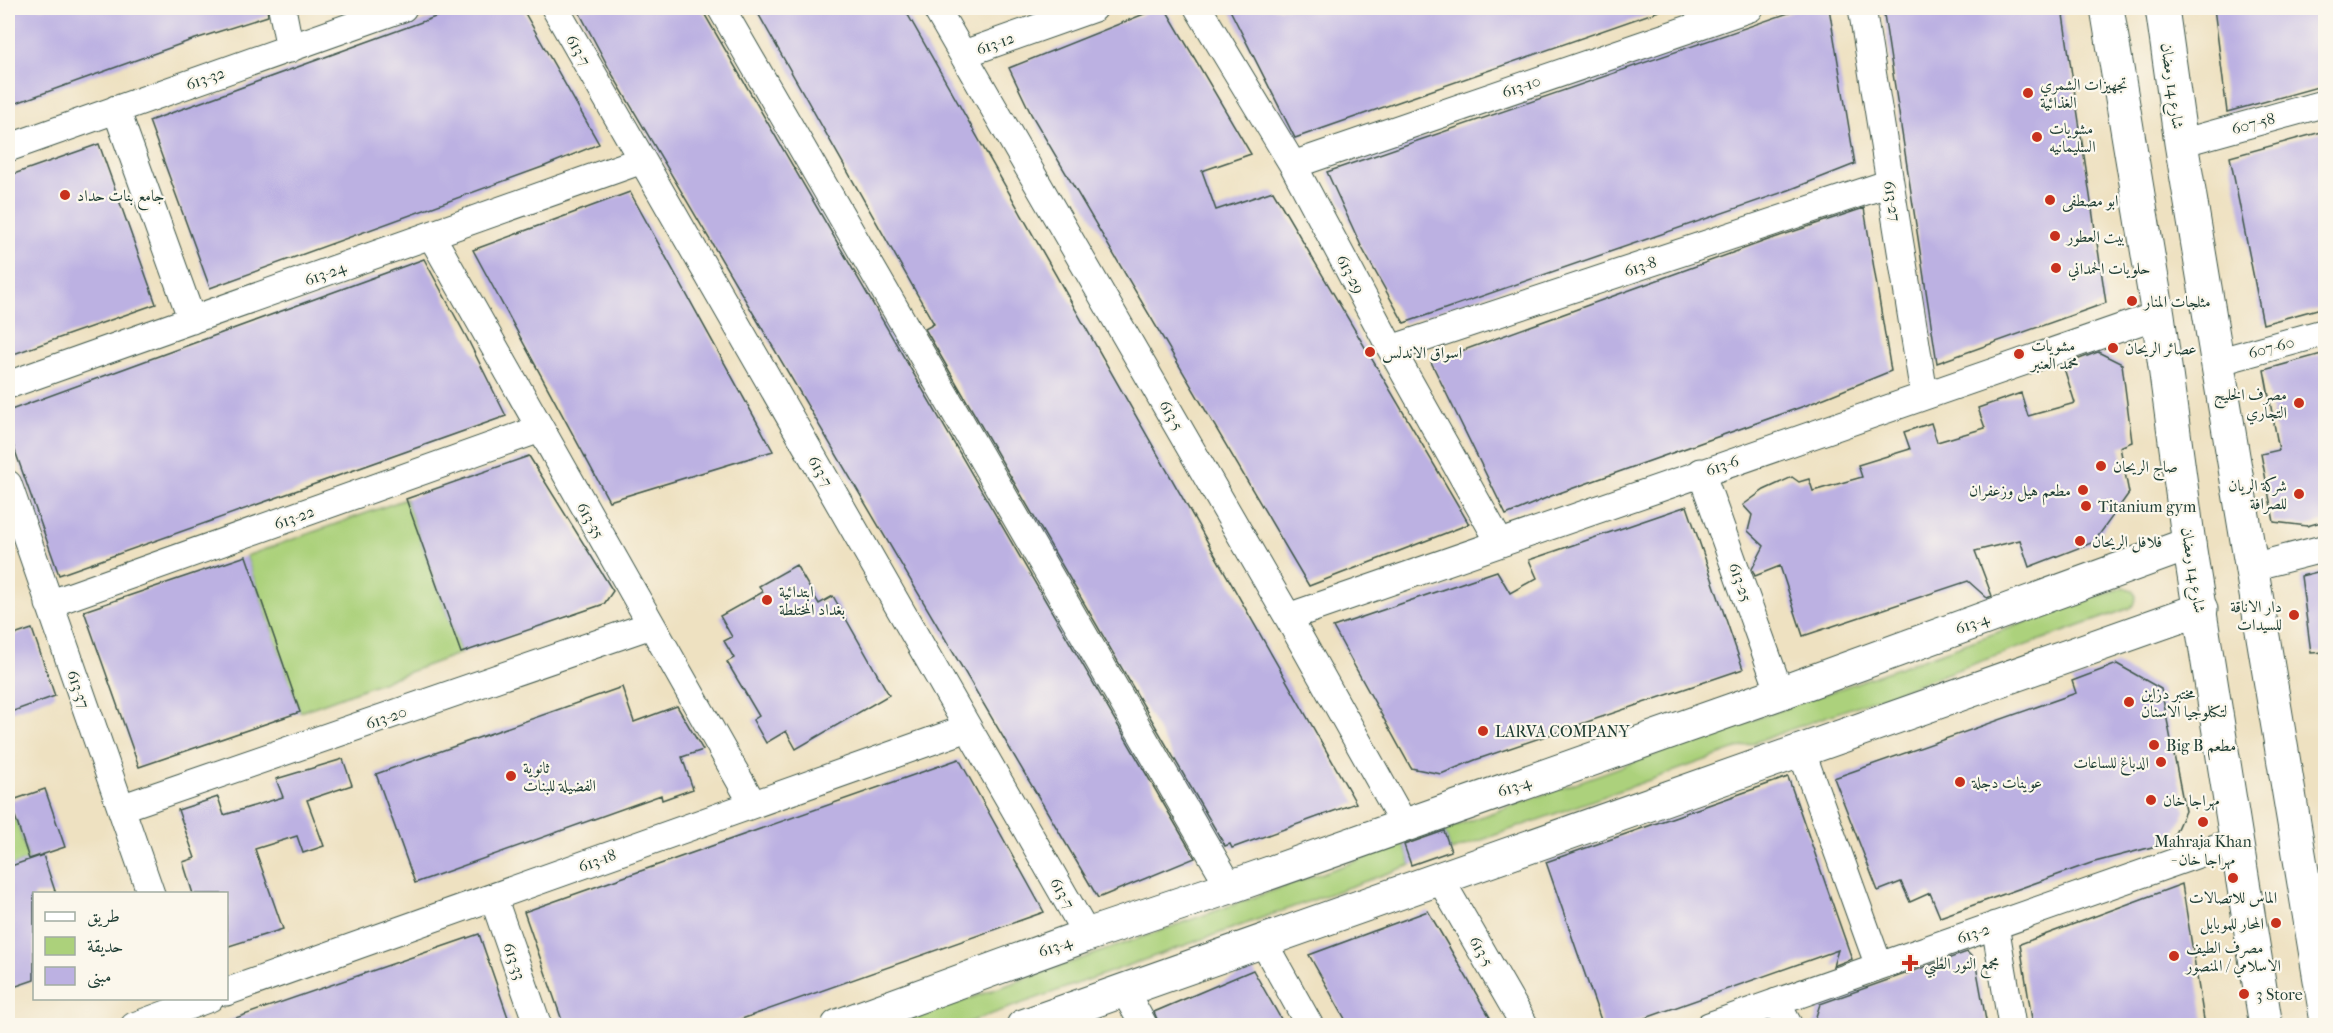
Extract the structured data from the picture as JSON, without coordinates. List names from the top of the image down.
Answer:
{
  "streets": {
    "street": [
      "613-12",
      "613-7",
      "613-32",
      "613-10",
      "شارع 14 رمضان",
      "607-58",
      "613-27",
      "613-8",
      "613-24",
      "613-29",
      "607-60",
      "613-5",
      "613-6",
      "613-22",
      "613-35",
      "613-25",
      "613-4",
      "613-37",
      "613-20",
      "613-18",
      "613-2",
      "613-33"
    ]
  },
  "crossings": [
    ["613-12", "613-5"],
    ["613-7", "613-24"],
    ["613-7", "613-4"],
    ["613-7", "613-18"],
    ["613-10", "613-29"],
    ["شارع 14 رمضان", "607-58"],
    ["شارع 14 رمضان", "607-60"],
    ["شارع 14 رمضان", "613-6"],
    ["شارع 14 رمضان", "613-4"],
    ["شارع 14 رمضان", "613-2"],
    ["613-27", "613-8"],
    ["613-27", "613-6"],
    ["613-8", "613-29"],
    ["613-24", "613-35"],
    ["613-29", "613-6"],
    ["613-5", "613-6"],
    ["613-5", "613-4"],
    ["613-6", "613-25"],
    ["613-22", "613-35"],
    ["613-22", "613-37"],
    ["613-35", "613-20"],
    ["613-35", "613-18"],
    ["613-25", "613-4"],
    ["613-37", "613-20"],
    ["613-18", "613-33"]
  ],
  "places": {
    "other": [
      "تجهيزات الشمري الغذائية",
      "مشويات السليمانيه",
      "جامع بنات حداد",
      "ابو مصطفى",
      "بيت العطور",
      "حلويات الحمداني",
      "مثلجات المنار",
      "عصائر الريحان",
      "اسواق الاندلس",
      "مشويات محمد العنبر",
      "مصرف الخليج التجاري",
      "صاج الريحان",
      "مطعم هيل وزعفران",
      "شركة الريان للصرافة",
      "Titanium gym",
      "فلافل الريحان",
      "ابتدائية بغداد المختلطة",
      "دار الاناقة للسيدات",
      "مختبر دزاين لتكنلوجيا الاسنان",
      "LARVA COMPANY",
      "Big B مطعم",
      "الدباغ للساعات",
      "ثانوية الفضيلة للبنات",
      "عوينات دجلة",
      "مهراجا خان",
      "Mahraja Khan - مهراجا خان",
      "الماس للاتصالات",
      "المحار للموبايل",
      "مصرف الطيف الاسلامي / المنصور",
      "3 Store"
    ],
    "health": ["مجمع النور الطبي"]
  },
  "legend": ["طريق", "حديقة", "مبنى"]
}
